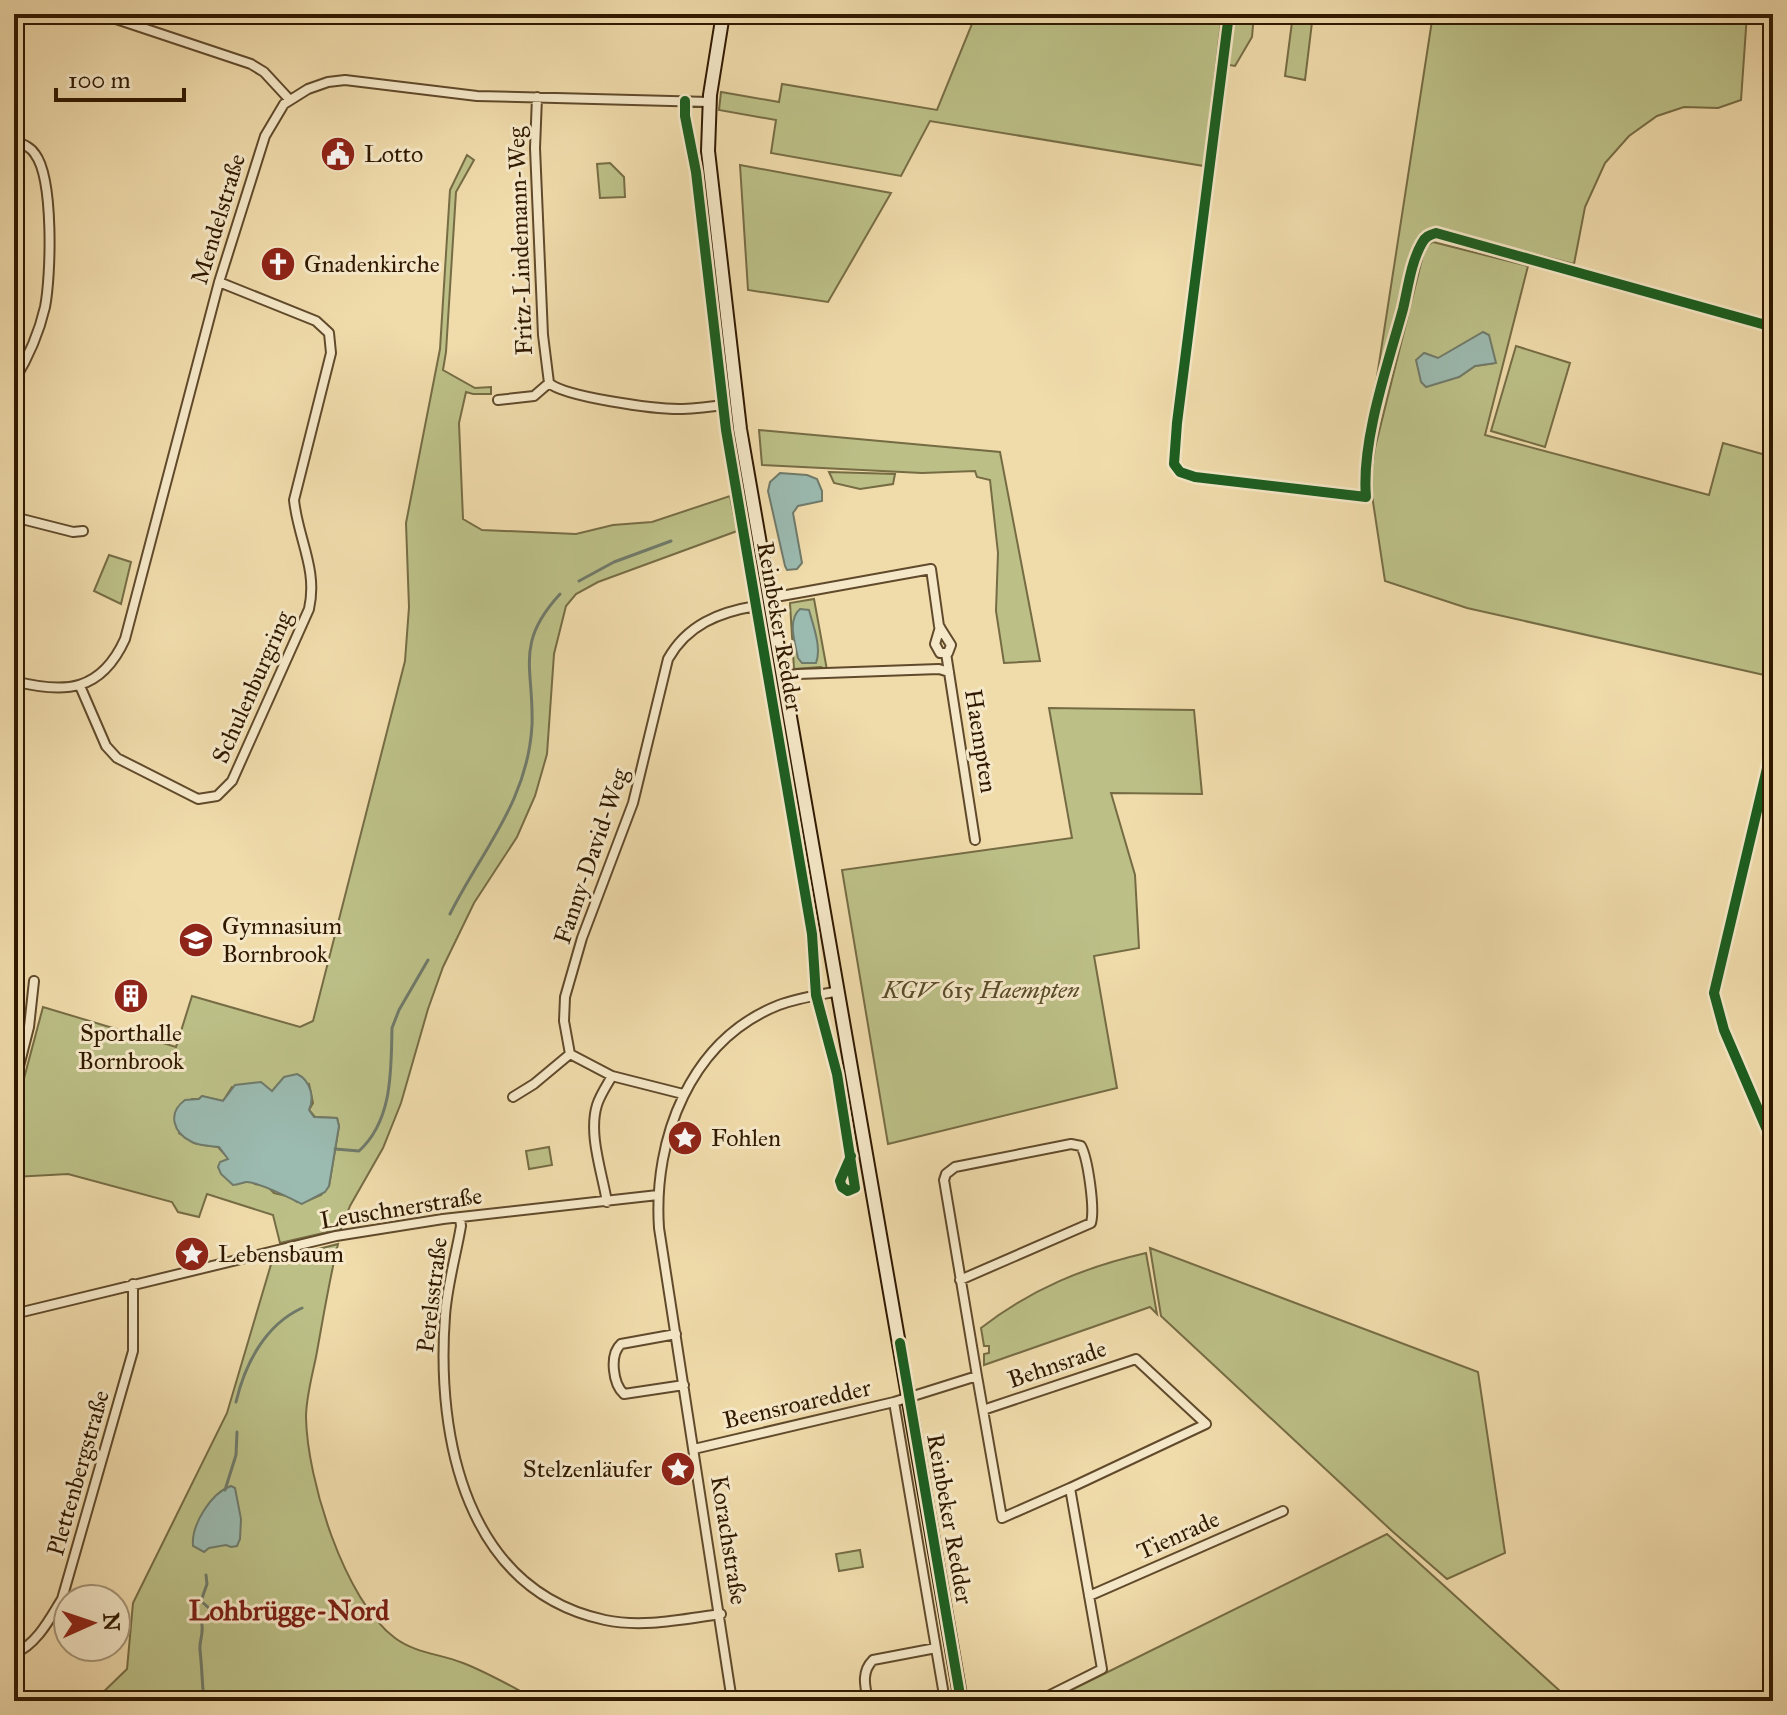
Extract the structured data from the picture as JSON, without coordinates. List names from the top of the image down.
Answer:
{
  "streets": {
    "main road": ["Reinbeker Redder"],
    "street": [
      "Mendelstraße",
      "Fritz-Lindemann-Weg",
      "Schulenburgring",
      "Haempten",
      "Fanny-David-Weg",
      "Leuschnerstraße",
      "Perelsstraße",
      "Behnsrade",
      "Beensroaredder",
      "Plettenbergstraße",
      "Tienrade",
      "Korachstraße"
    ]
  },
  "crossings": [
    ["Mendelstraße", "Schulenburgring"],
    ["Fritz-Lindemann-Weg", "Reinbeker Redder"],
    ["Reinbeker Redder", "Haempten"],
    ["Reinbeker Redder", "Fanny-David-Weg"],
    ["Reinbeker Redder", "Behnsrade"],
    ["Reinbeker Redder", "Beensroaredder"],
    ["Reinbeker Redder", "Korachstraße"],
    ["Leuschnerstraße", "Perelsstraße"],
    ["Leuschnerstraße", "Plettenbergstraße"],
    ["Leuschnerstraße", "Korachstraße"],
    ["Perelsstraße", "Korachstraße"],
    ["Behnsrade", "Beensroaredder"],
    ["Beensroaredder", "Korachstraße"]
  ],
  "districts": ["Lohbrügge-Nord"],
  "parks": ["KGV 615 Haempten"],
  "places": {
    "public building": ["Lotto"],
    "church": ["Gnadenkirche"],
    "school or university": ["Gymnasium Bornbrook"],
    "building": ["Sporthalle Bornbrook"],
    "place": ["Fohlen", "Lebensbaum", "Stelzenläufer"]
  },
  "scale_bar": "100 m",
  "north": "right"
}
